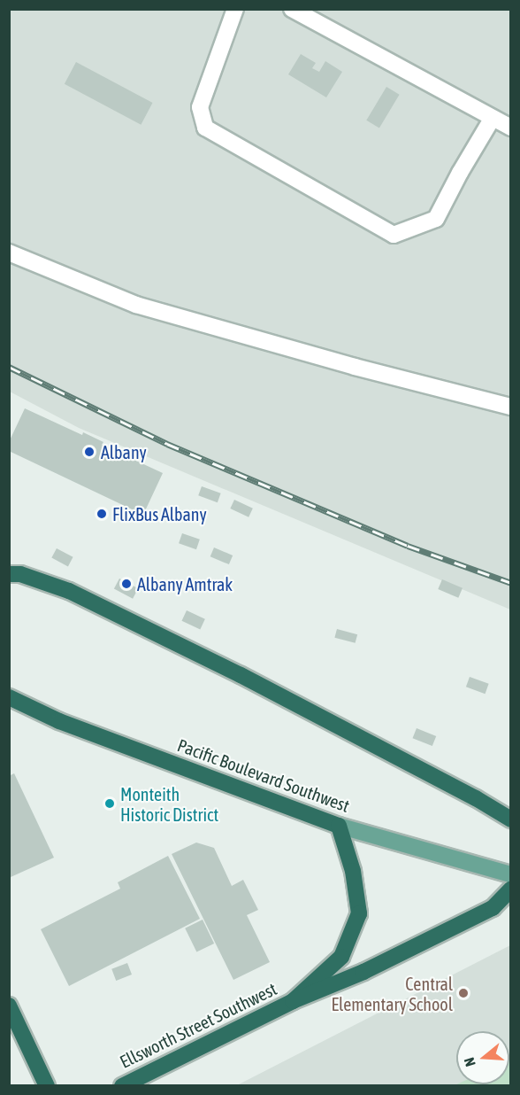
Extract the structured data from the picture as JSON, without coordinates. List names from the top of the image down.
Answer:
{
  "streets": {
    "highway": ["Pacific Boulevard Southwest", "Ellsworth Street Southwest"]
  },
  "places": [
    "Albany",
    "FlixBus Albany",
    "Albany Amtrak",
    "Monteith Historic District",
    "Central Elementary School"
  ],
  "north": "left"
}
